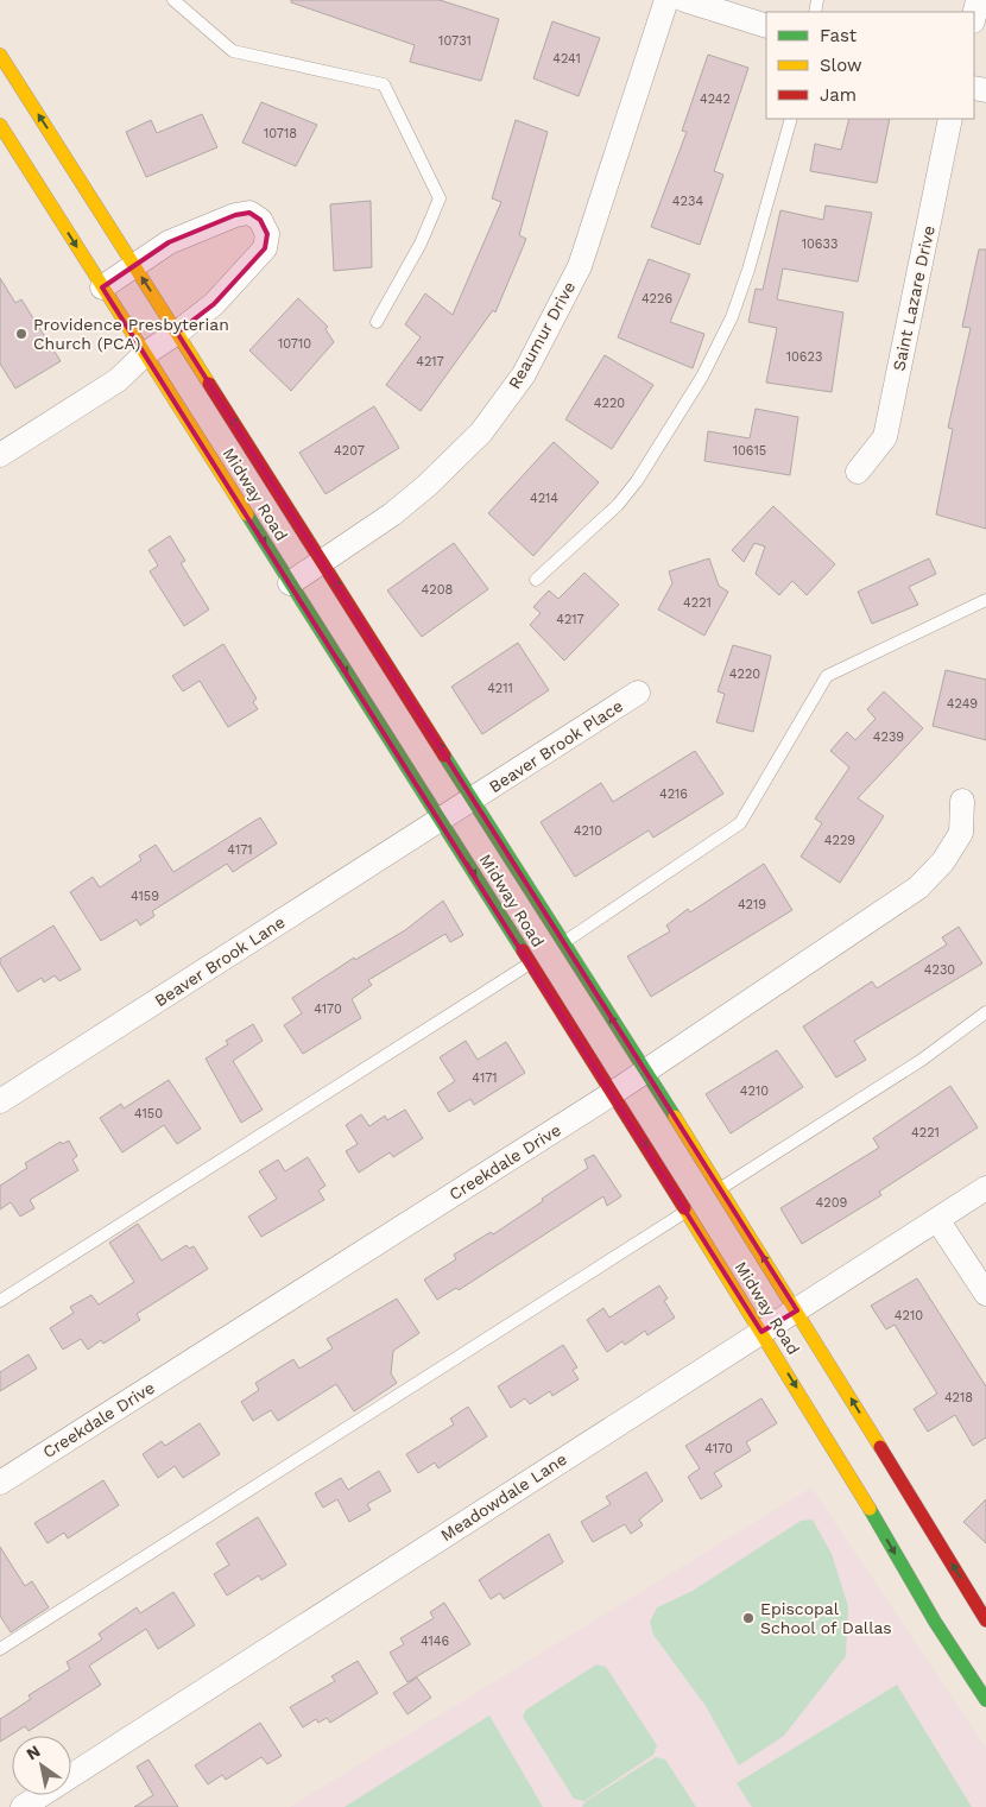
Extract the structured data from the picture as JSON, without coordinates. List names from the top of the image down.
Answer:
{
  "streets": {
    "main road": ["Midway Road"],
    "street": [
      "Saint Lazare Drive",
      "Reaumur Drive",
      "Beaver Brook Place",
      "Beaver Brook Lane",
      "Creekdale Drive",
      "Meadowdale Lane"
    ]
  },
  "crossings": [
    ["Reaumur Drive", "Midway Road"],
    ["Midway Road", "Beaver Brook Place"],
    ["Midway Road", "Beaver Brook Lane"],
    ["Midway Road", "Creekdale Drive"],
    ["Midway Road", "Meadowdale Lane"],
    ["Beaver Brook Place", "Beaver Brook Lane"]
  ],
  "places": ["Providence Presbyterian Church (PCA)", "Episcopal School of Dallas"],
  "house_numbers": [
    "10731",
    "4241",
    "4242",
    "10718",
    "4234",
    "10633",
    "4226",
    "10710",
    "10623",
    "4217",
    "4220",
    "4207",
    "10615",
    "4214",
    "4208",
    "4221",
    "4217",
    "4220",
    "4211",
    "4249",
    "4239",
    "4216",
    "4210",
    "4229",
    "4171",
    "4159",
    "4219",
    "4230",
    "4170",
    "4171",
    "4210",
    "4150",
    "4221",
    "4209",
    "4210",
    "4218",
    "4170",
    "4146"
  ],
  "legend": ["Fast", "Slow", "Jam"],
  "north": "top left"
}
